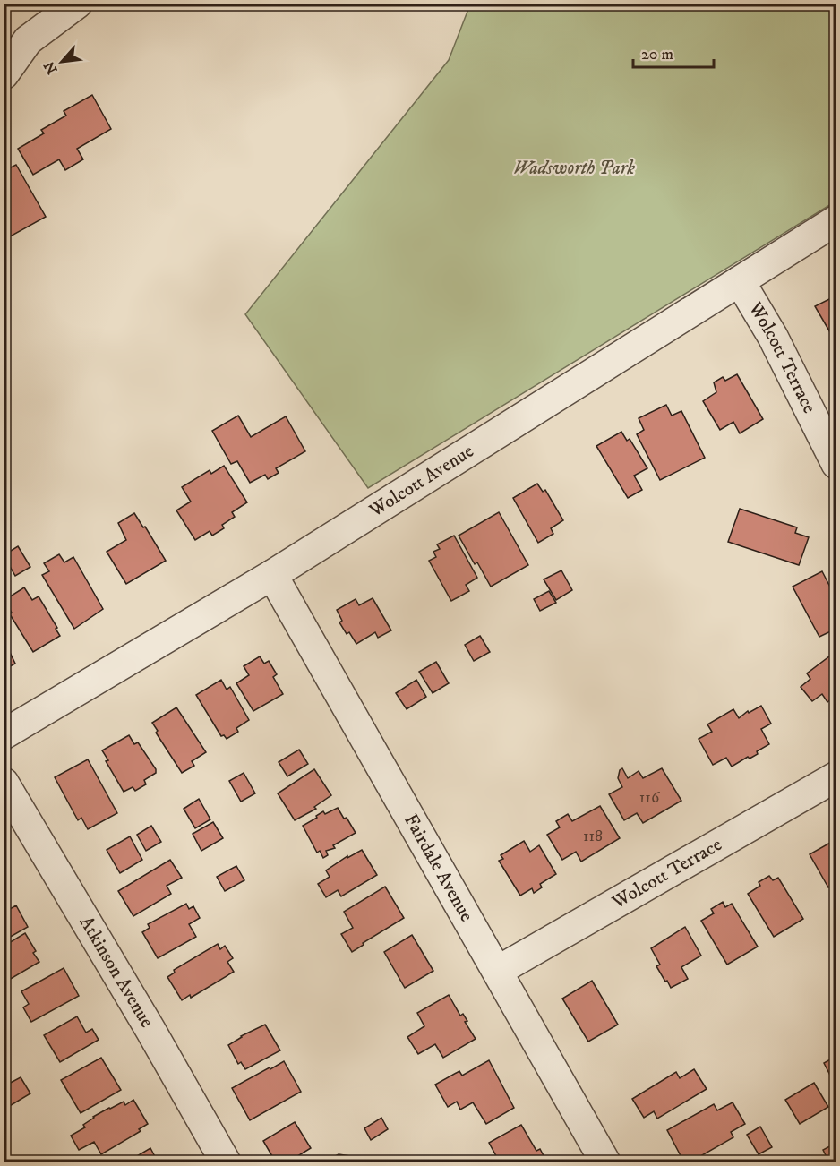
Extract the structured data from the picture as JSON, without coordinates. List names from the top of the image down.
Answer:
{
  "streets": {
    "street": [
      "Wolcott Terrace",
      "Wolcott Avenue",
      "Fairdale Avenue",
      "Atkinson Avenue"
    ]
  },
  "crossings": [
    ["Wolcott Terrace", "Wolcott Avenue"],
    ["Wolcott Terrace", "Fairdale Avenue"],
    ["Wolcott Avenue", "Fairdale Avenue"]
  ],
  "parks": ["Wadsworth Park"],
  "house_numbers": ["116", "118"],
  "scale_bar": "20 m",
  "north": "bottom left"
}
